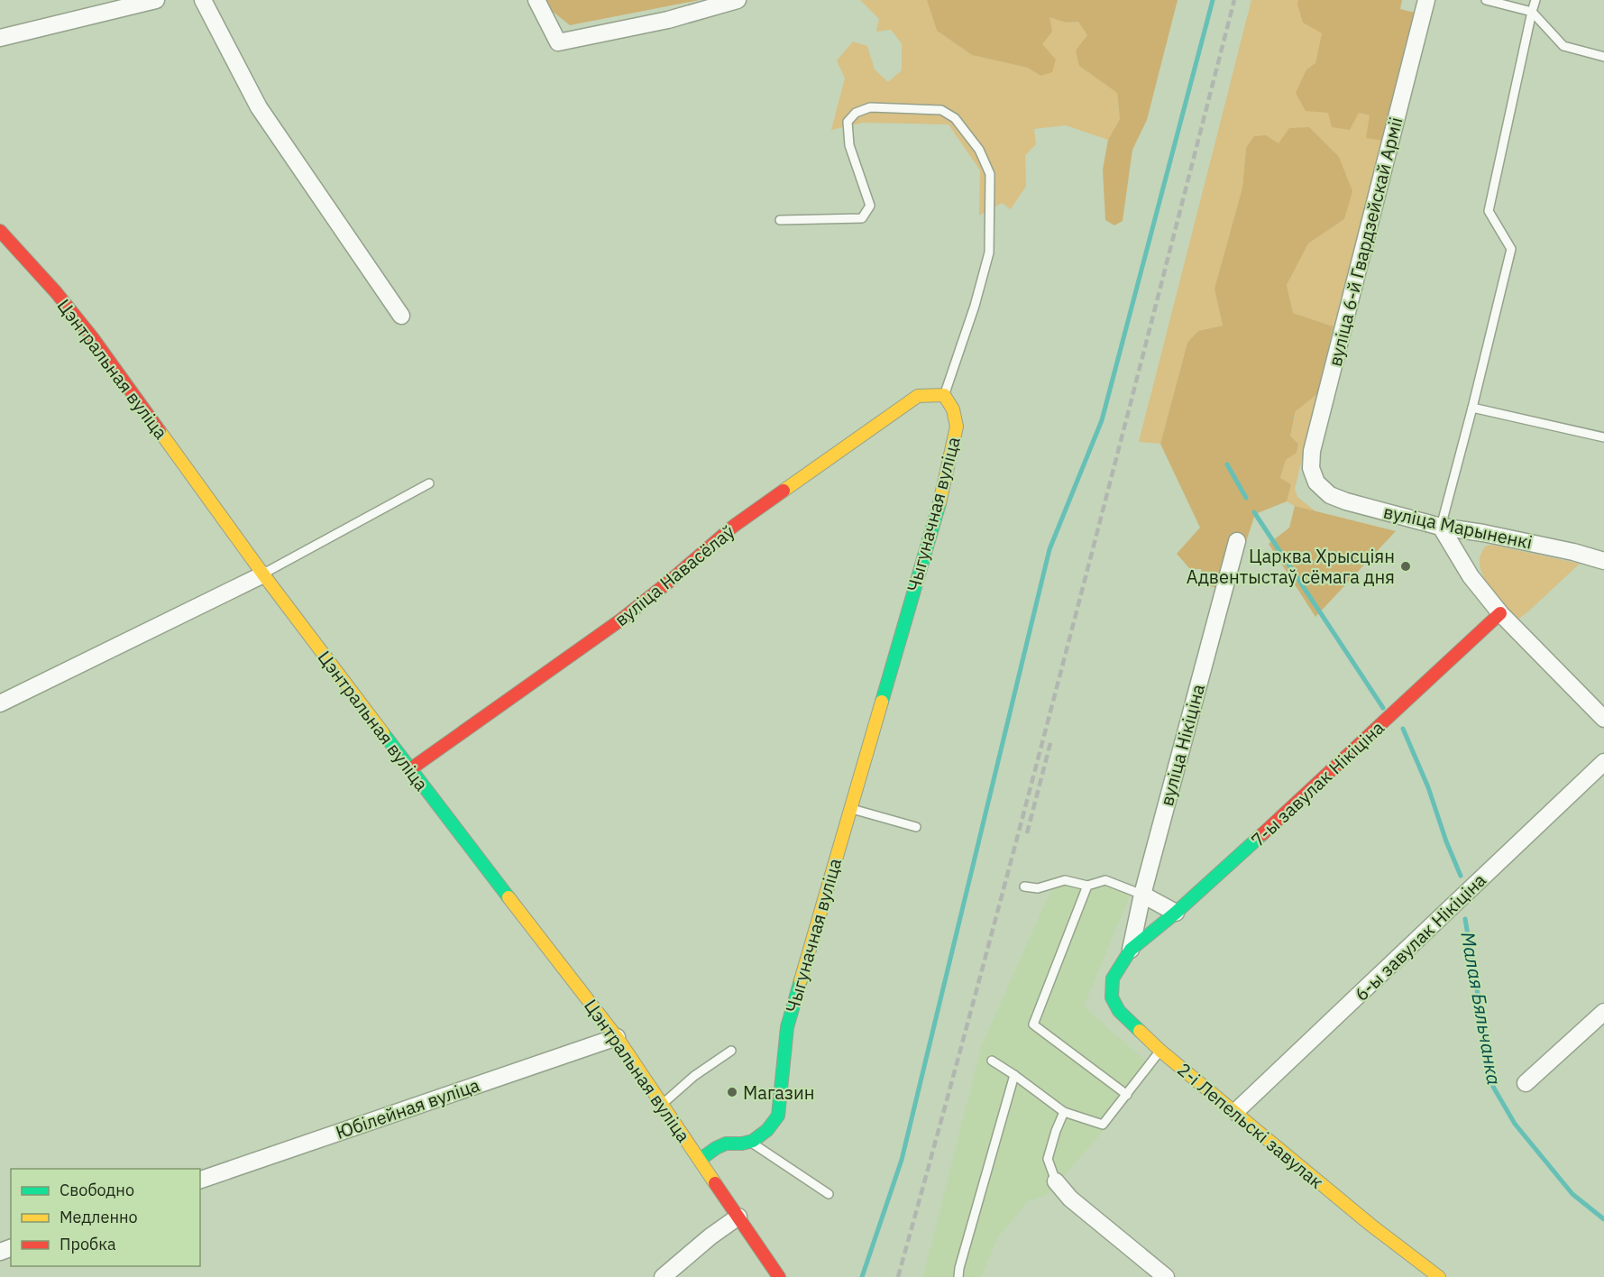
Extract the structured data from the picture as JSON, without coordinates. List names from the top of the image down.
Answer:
{
  "streets": {
    "street": [
      "вуліца 6-й Гвардзейскай Арміі",
      "Цэнтральная вуліца",
      "Чыгуначная вуліца",
      "вуліца Марыненкі",
      "вуліца Навасёлаў",
      "вуліца Нікіціна",
      "7-ы завулак Нікіціна",
      "6-ы завулак Нікіціна",
      "Юбілейная вуліца",
      "2-і Лепельскі завулак"
    ]
  },
  "crossings": [
    ["вуліца 6-й Гвардзейскай Арміі", "вуліца Марыненкі"],
    ["Цэнтральная вуліца", "вуліца Навасёлаў"],
    ["Цэнтральная вуліца", "Юбілейная вуліца"],
    ["Чыгуначная вуліца", "вуліца Навасёлаў"],
    ["вуліца Нікіціна", "7-ы завулак Нікіціна"],
    ["вуліца Нікіціна", "2-і Лепельскі завулак"],
    ["7-ы завулак Нікіціна", "2-і Лепельскі завулак"],
    ["6-ы завулак Нікіціна", "2-і Лепельскі завулак"]
  ],
  "water": ["Малая Бяльчанка"],
  "places": ["Царква Хрысціян Адвентыстаў сёмага дня", "Магазин"],
  "legend": ["Свободно", "Медленно", "Пробка"]
}
